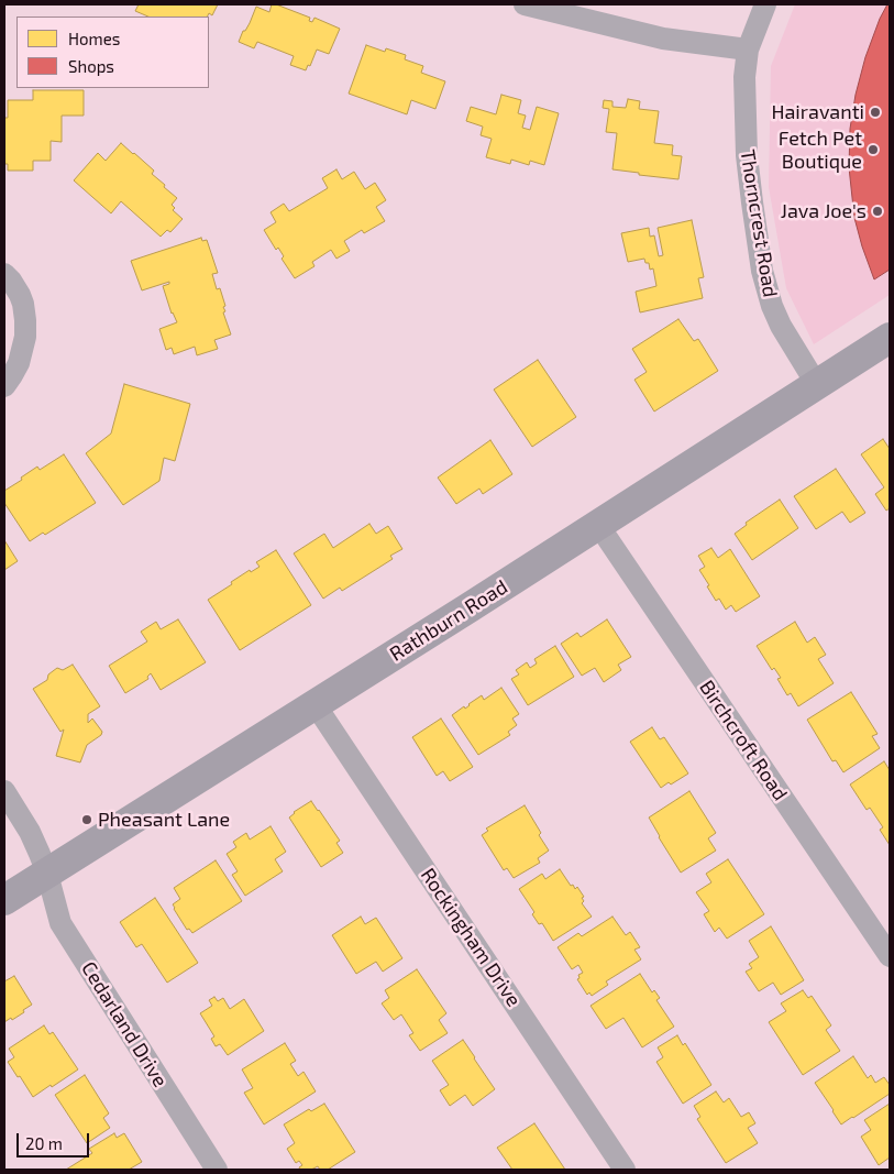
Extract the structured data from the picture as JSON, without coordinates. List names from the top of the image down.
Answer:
{
  "streets": {
    "street": [
      "Thorncrest Road",
      "Rathburn Road",
      "Birchcroft Road",
      "Rockingham Drive",
      "Cedarland Drive"
    ]
  },
  "crossings": [
    ["Thorncrest Road", "Rathburn Road"],
    ["Rathburn Road", "Birchcroft Road"],
    ["Rathburn Road", "Rockingham Drive"],
    ["Rathburn Road", "Cedarland Drive"]
  ],
  "places": [
    "Hairavanti",
    "Fetch Pet Boutique",
    "Java Joe's",
    "Pheasant Lane"
  ],
  "legend": ["Homes", "Shops"],
  "scale_bar": "20 m"
}
